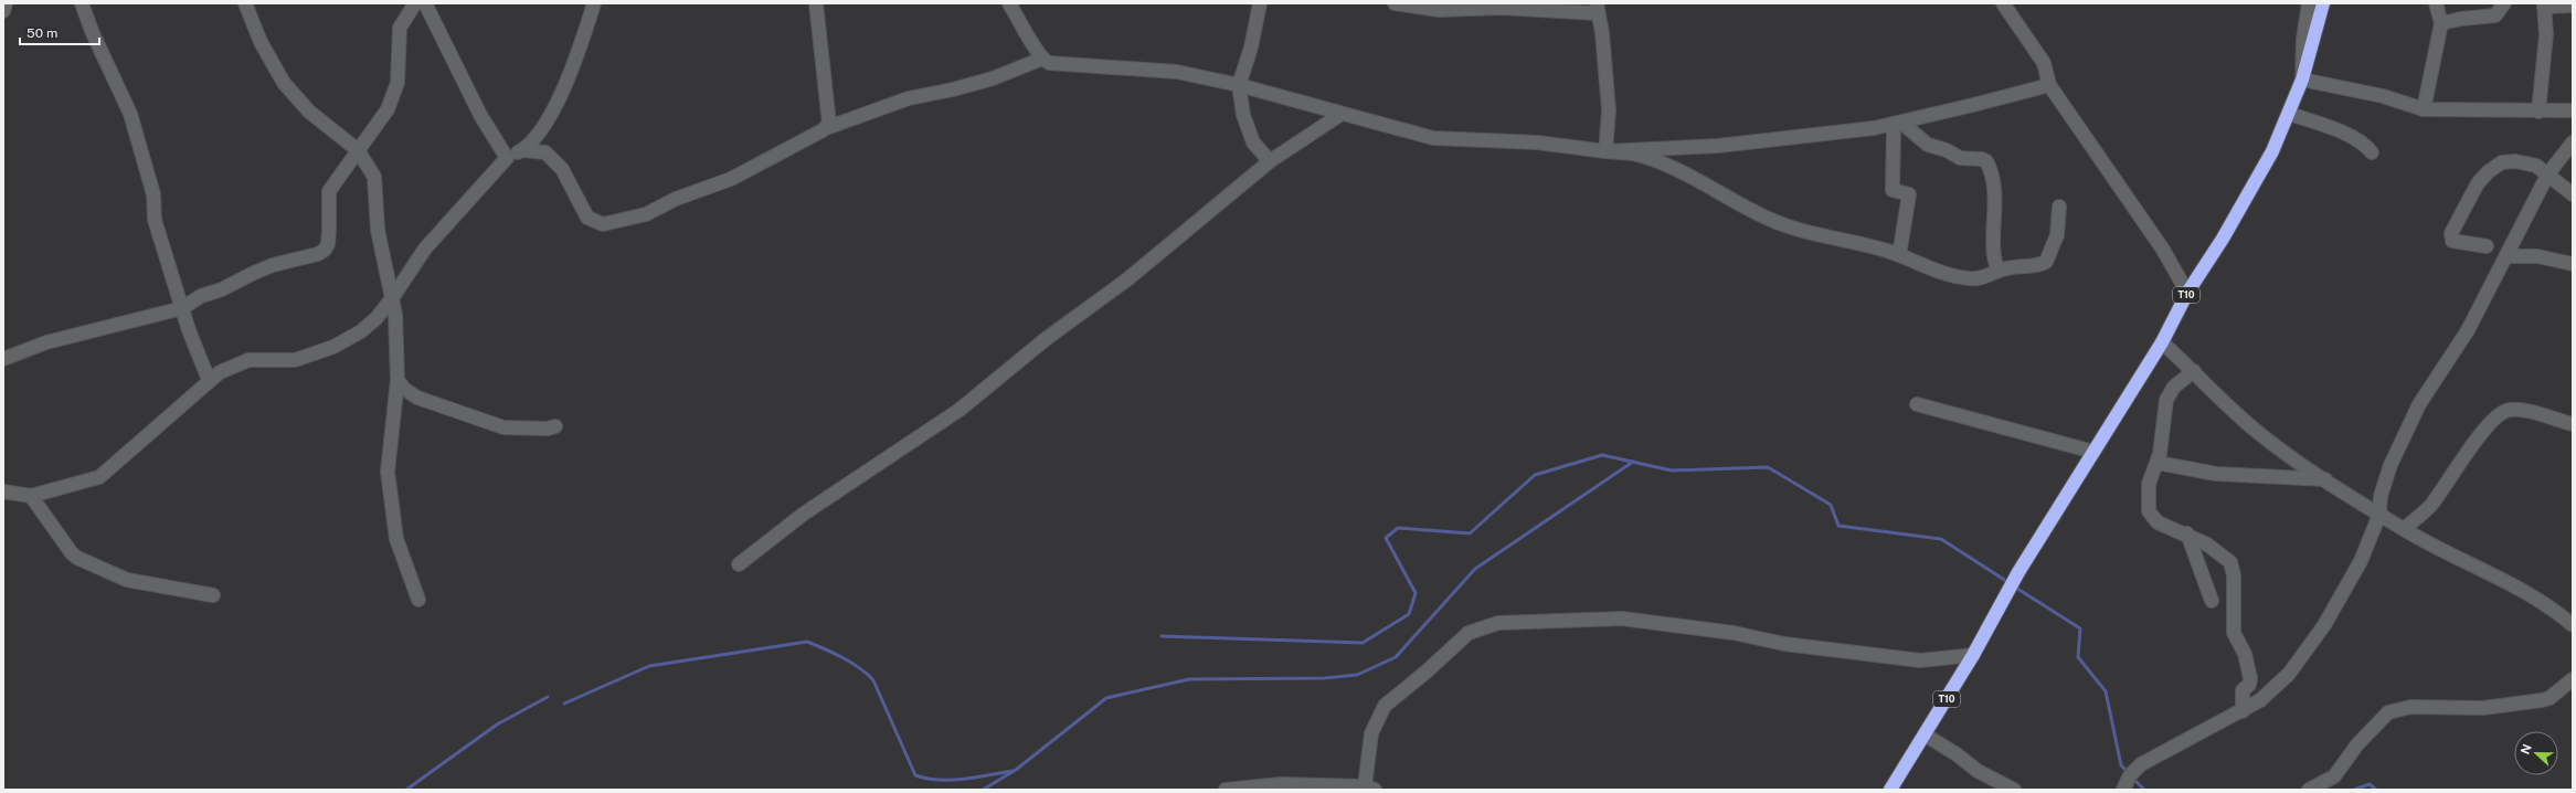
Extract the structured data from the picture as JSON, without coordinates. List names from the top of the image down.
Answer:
{
  "streets": {
    "highway": ["T10"]
  },
  "scale_bar": "50 m",
  "north": "left"
}
